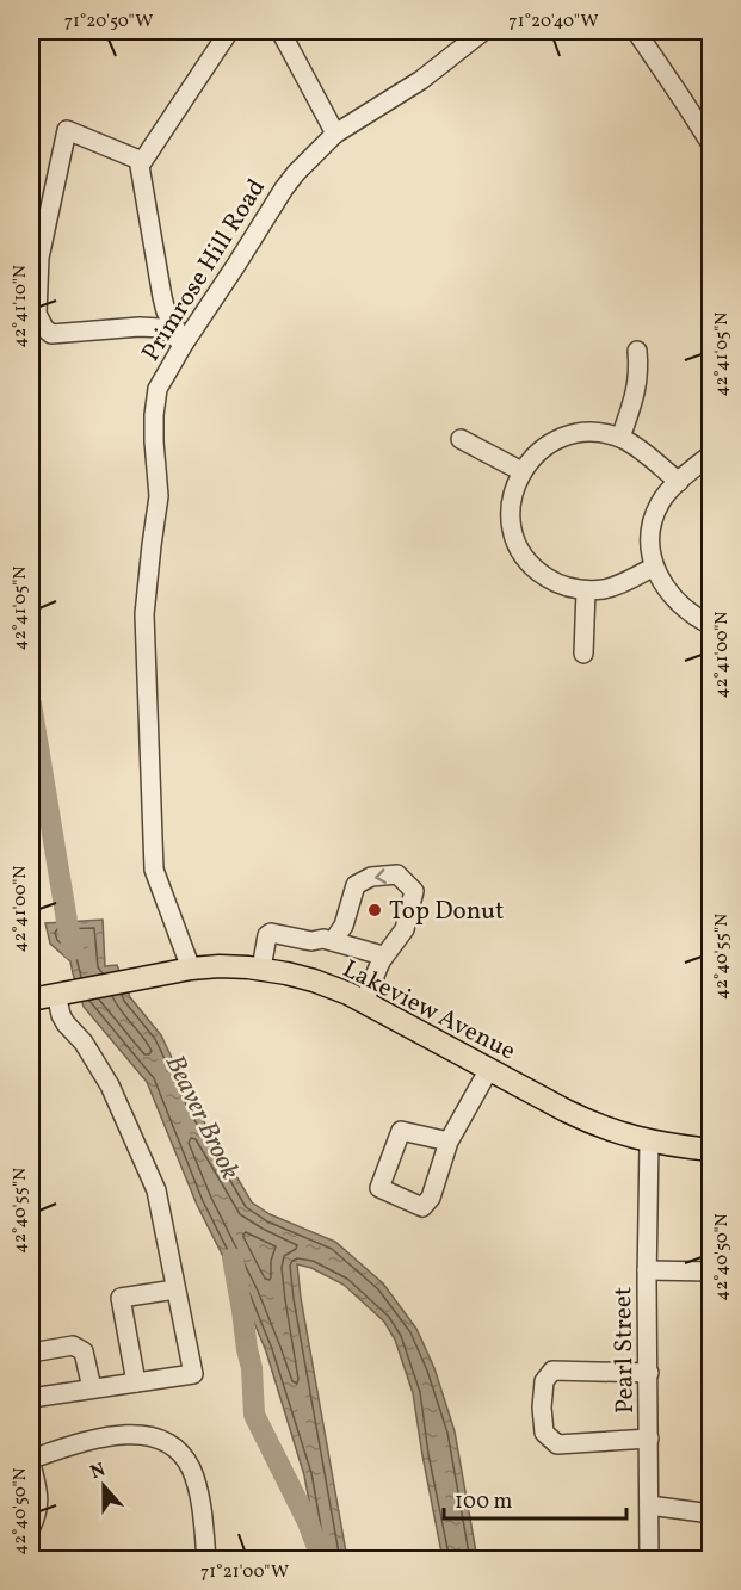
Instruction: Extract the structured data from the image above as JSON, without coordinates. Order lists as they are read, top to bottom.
{
  "streets": {
    "main road": ["Lakeview Avenue"],
    "street": ["Primrose Hill Road", "Pearl Street"]
  },
  "crossings": [
    ["Primrose Hill Road", "Lakeview Avenue"],
    ["Lakeview Avenue", "Pearl Street"]
  ],
  "water": ["Beaver Brook"],
  "places": ["Top Donut"],
  "scale_bar": "100 m",
  "north": "top",
  "coordinates": [
    "71°20'50\"W",
    "71°20'40\"W",
    "42°41'10\"N",
    "42°41'05\"N",
    "42°41'00\"N",
    "42°40'55\"N",
    "42°40'50\"N",
    "71°21'00\"W"
  ]
}
